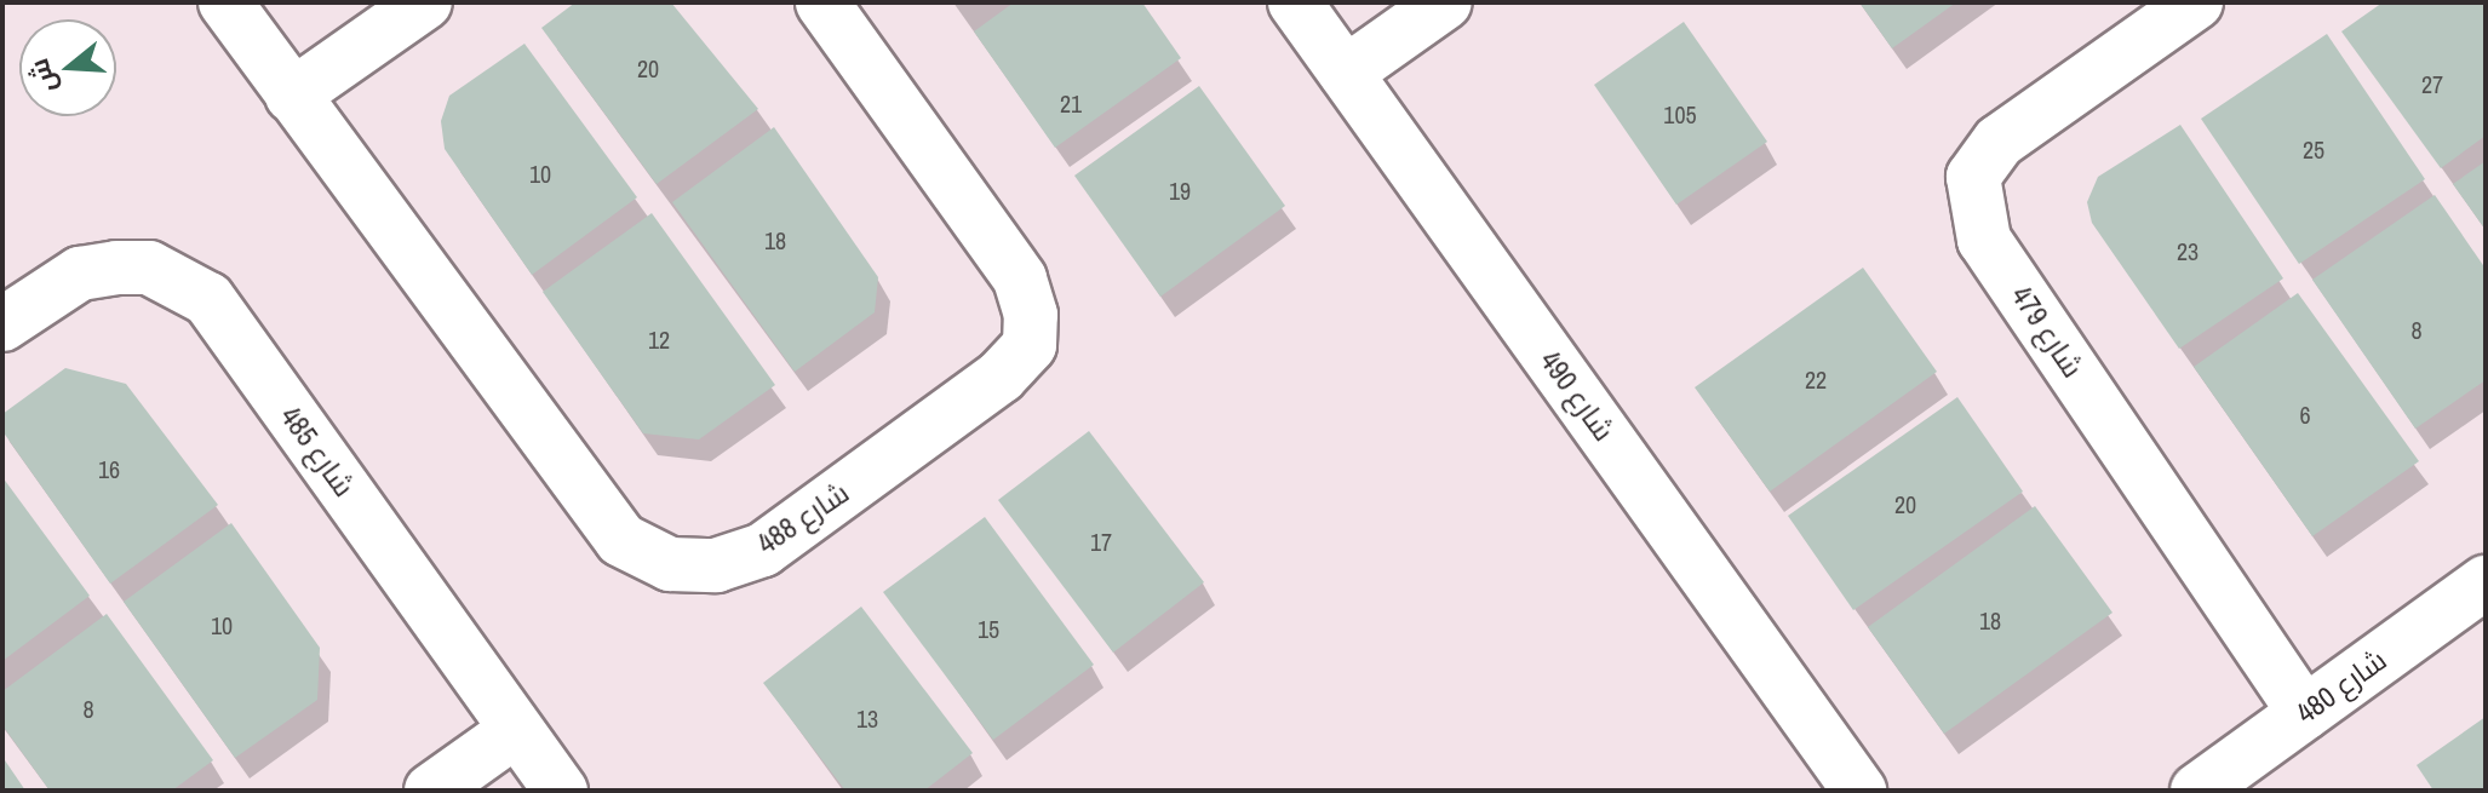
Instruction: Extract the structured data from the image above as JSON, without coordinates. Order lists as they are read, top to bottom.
{
  "streets": {
    "street": [
      "شارع 479",
      "شارع 490",
      "شارع 485",
      "شارع 488",
      "شارع 480"
    ]
  },
  "crossings": [
    ["شارع 479", "شارع 480"]
  ],
  "house_numbers": [
    "20",
    "27",
    "21",
    "105",
    "25",
    "10",
    "19",
    "18",
    "23",
    "8",
    "12",
    "22",
    "6",
    "16",
    "20",
    "17",
    "18",
    "10",
    "15",
    "8",
    "13"
  ],
  "north": "left"
}
